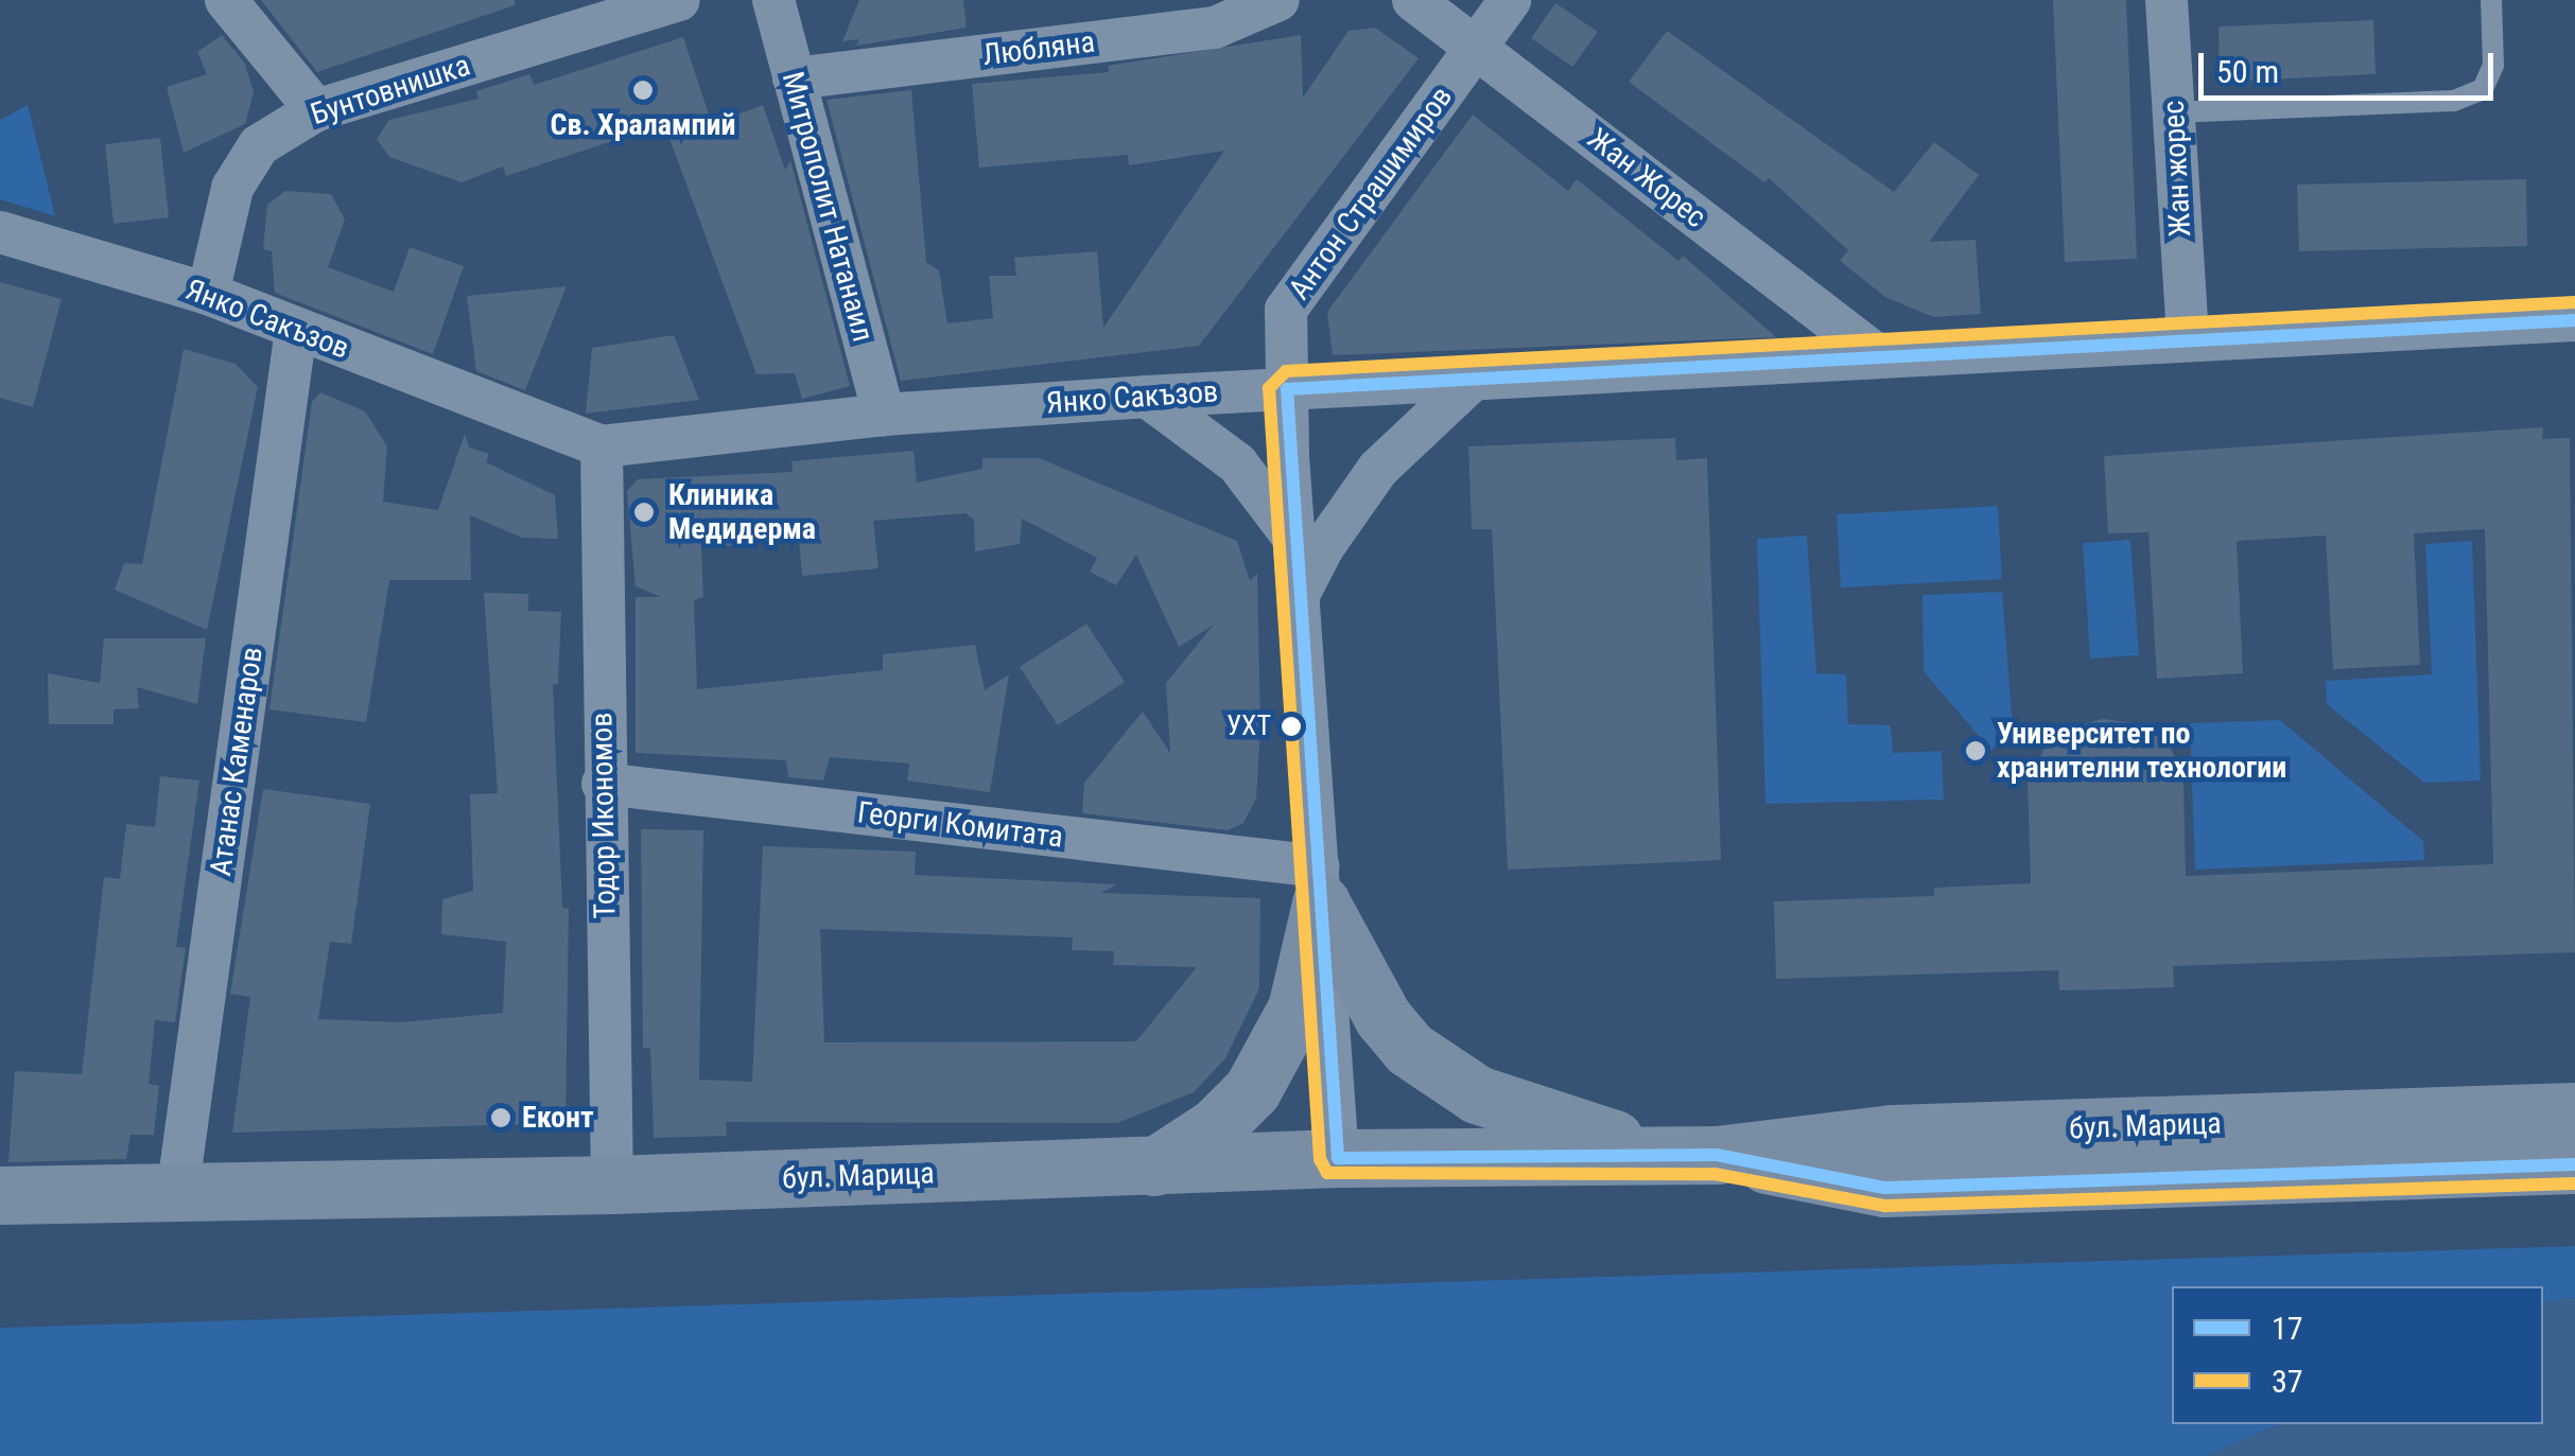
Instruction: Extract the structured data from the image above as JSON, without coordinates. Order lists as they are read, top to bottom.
{
  "streets": {
    "street": [
      "Любляна",
      "Бунтовнишка",
      "Жан жорес",
      "Жан Жорес",
      "Антон Страшимиров",
      "Митрополит Натанаил",
      "Янко Сакъзов",
      "Атанас Каменаров",
      "Тодор Икономов",
      "Георги Комитата",
      "бул. Марица"
    ]
  },
  "crossings": [
    ["Любляна", "Митрополит Натанаил"],
    ["Бунтовнишка", "Янко Сакъзов"],
    ["Жан жорес", "Янко Сакъзов"],
    ["Жан Жорес", "Антон Страшимиров"],
    ["Жан Жорес", "Янко Сакъзов"],
    ["Антон Страшимиров", "Янко Сакъзов"],
    ["Антон Страшимиров", "Георги Комитата"],
    ["Антон Страшимиров", "бул. Марица"],
    ["Митрополит Натанаил", "Янко Сакъзов"],
    ["Янко Сакъзов", "Атанас Каменаров"],
    ["Янко Сакъзов", "Тодор Икономов"],
    ["Атанас Каменаров", "бул. Марица"],
    ["Тодор Икономов", "Георги Комитата"],
    ["Тодор Икономов", "бул. Марица"]
  ],
  "places": [
    "Св. Хралампий",
    "Клиника Медидерма",
    "УХТ",
    "Университет по хранителни технологии",
    "Еконт"
  ],
  "lines": ["transit line 37", "transit line 17"],
  "legend": ["17", "37"],
  "scale_bar": "50 m"
}
